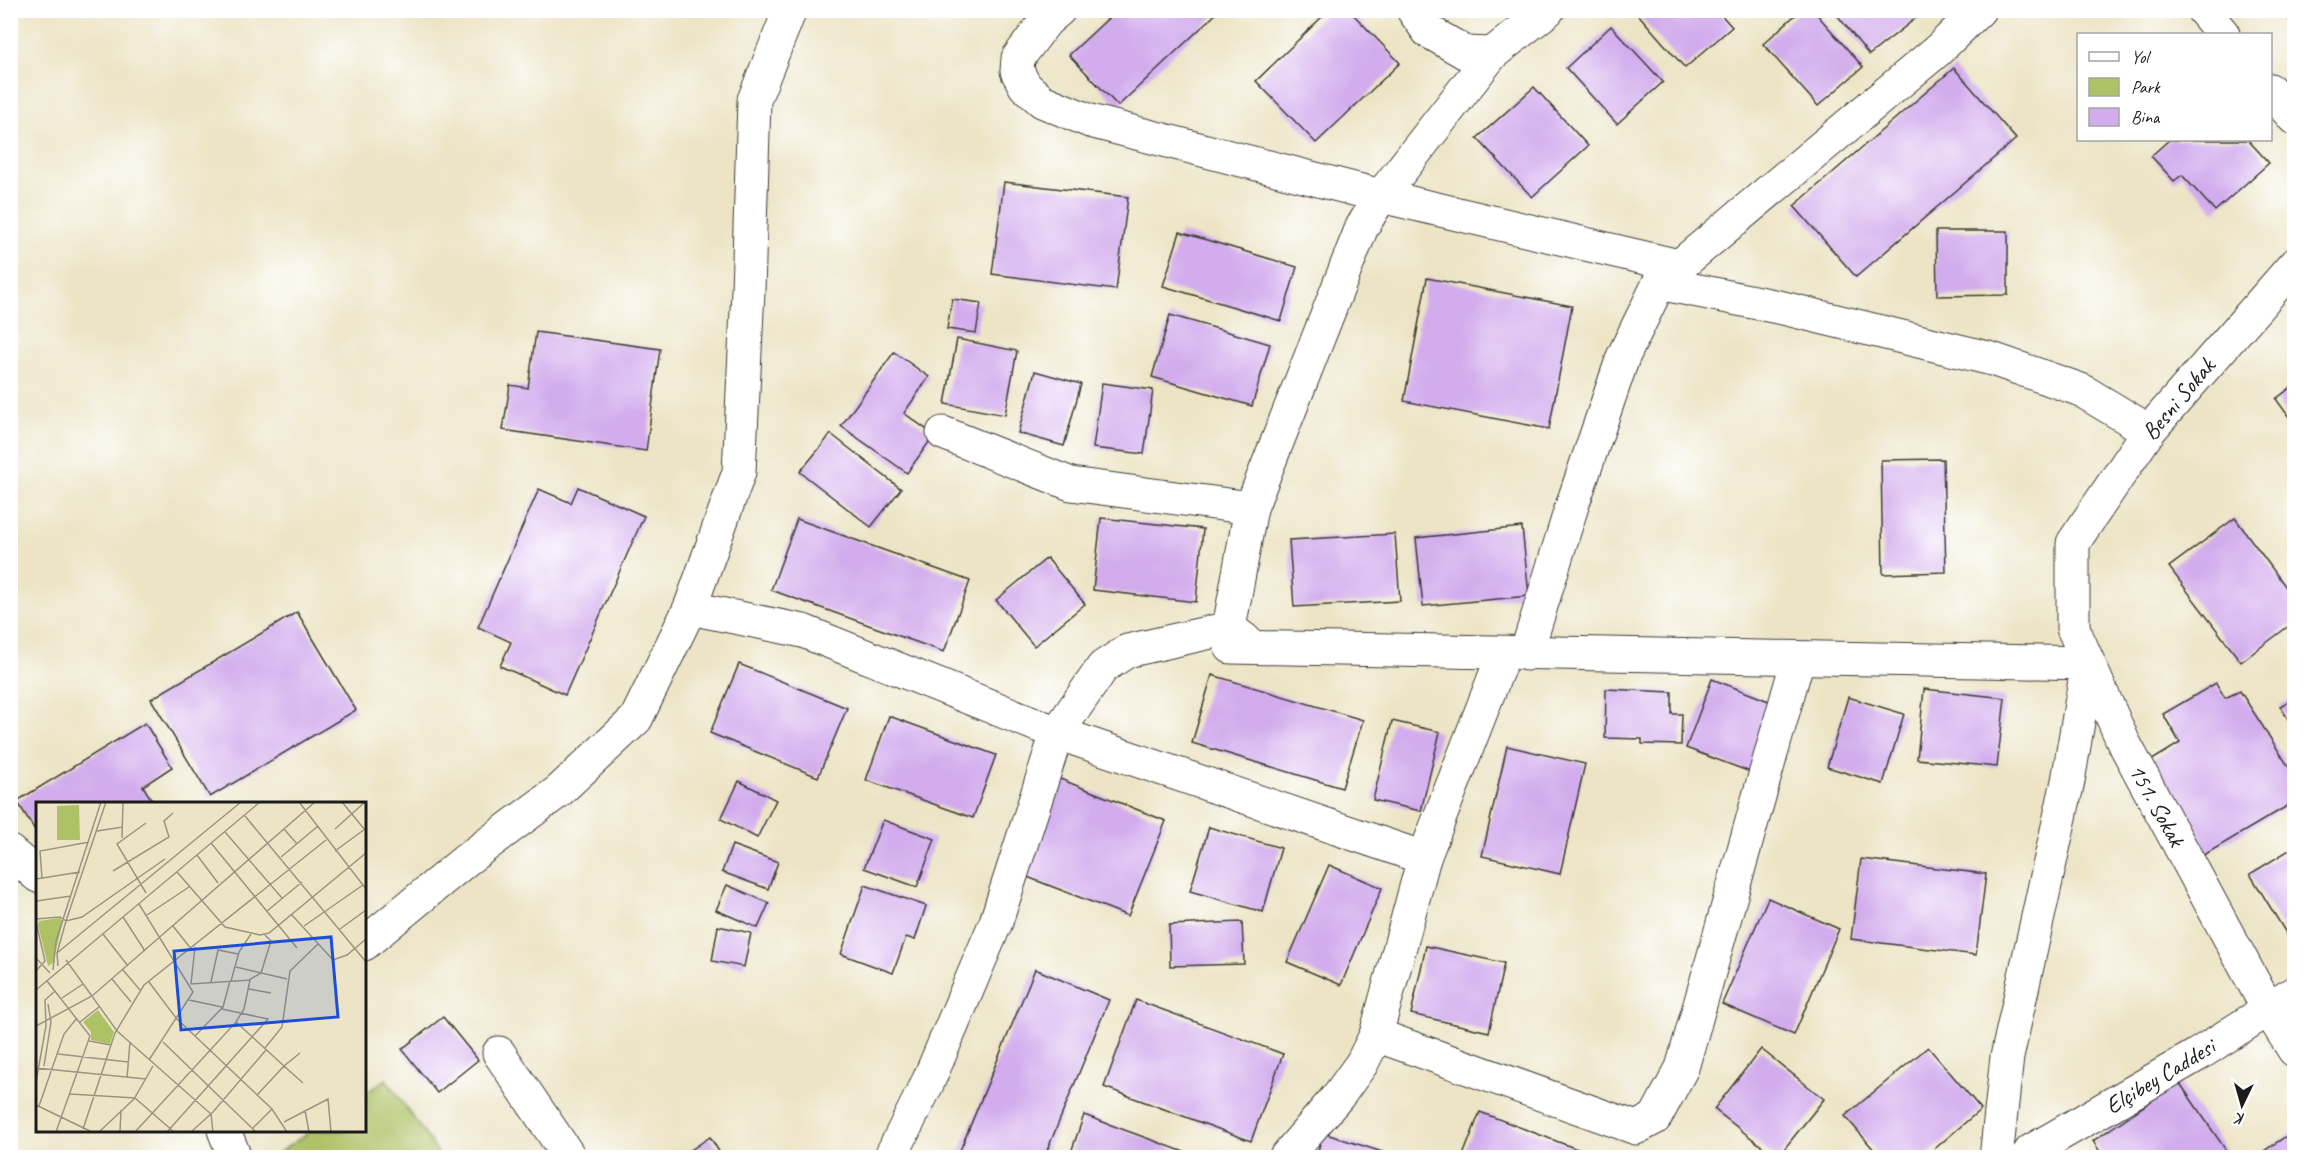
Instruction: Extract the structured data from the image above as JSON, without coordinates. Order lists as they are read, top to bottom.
{
  "streets": {
    "street": ["Besni Sokak", "151. Sokak", "Elçibey Caddesi"]
  },
  "crossings": [
    ["Besni Sokak", "151. Sokak"],
    ["151. Sokak", "Elçibey Caddesi"]
  ],
  "legend": ["Yol", "Park", "Bina"],
  "north": "bottom"
}
